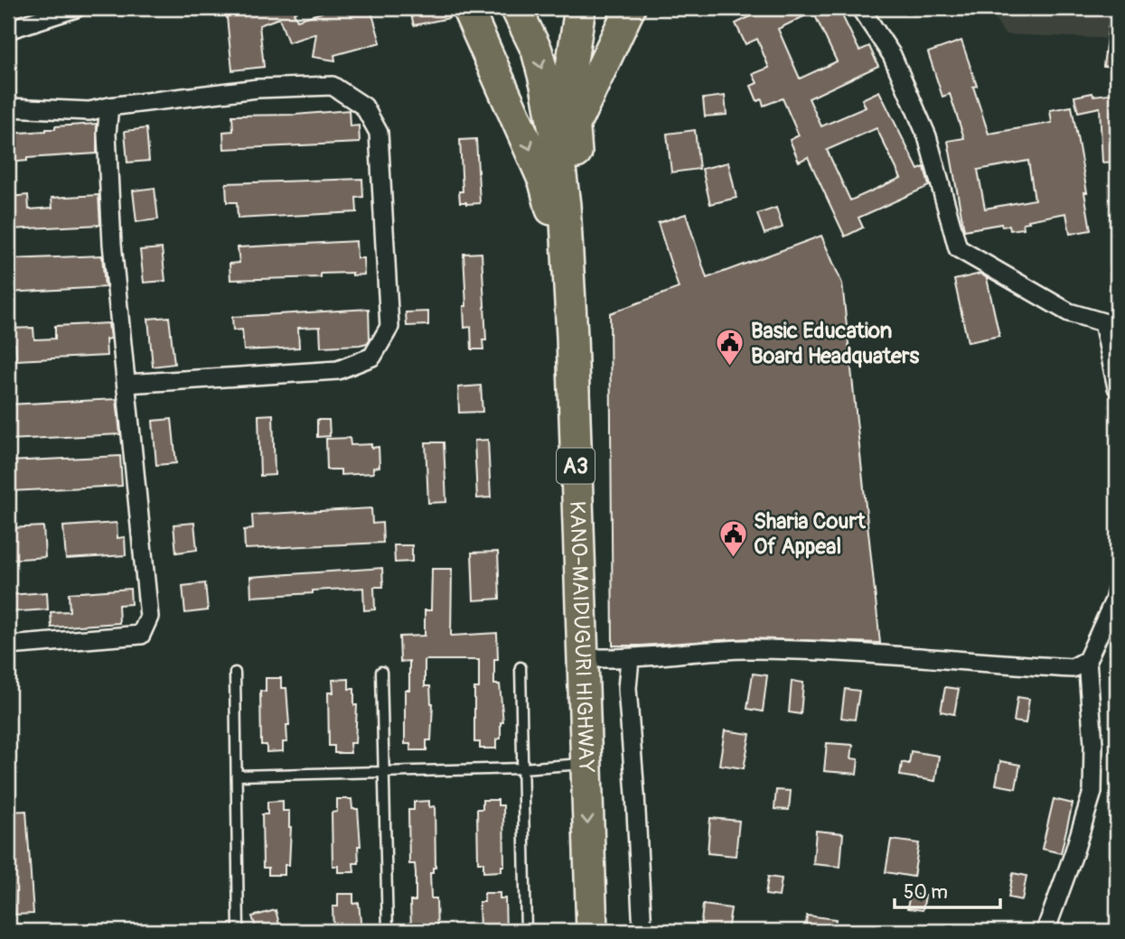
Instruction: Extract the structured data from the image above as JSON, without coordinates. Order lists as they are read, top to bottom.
{
  "streets": {
    "highway": ["A3", "KANO-MAIDUGURI HIGHWAY"]
  },
  "crossings": [
    ["A3", "KANO-MAIDUGURI HIGHWAY"]
  ],
  "places": {
    "public building": ["Basic Education Board Headquaters", "Sharia Court Of Appeal"]
  },
  "scale_bar": "50 m"
}
